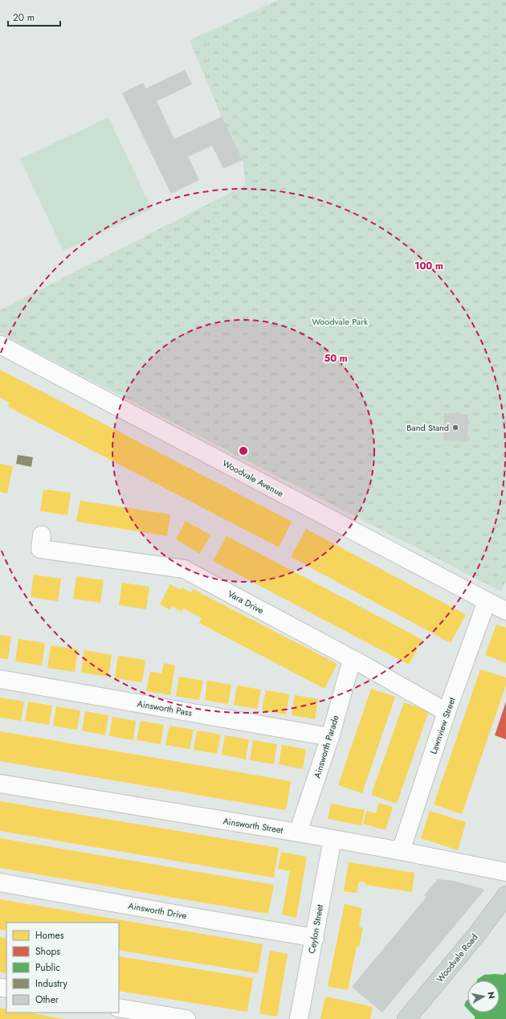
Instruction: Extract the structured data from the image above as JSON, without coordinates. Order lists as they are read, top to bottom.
{
  "streets": {
    "main road": ["Woodvale Road"],
    "street": [
      "Woodvale Avenue",
      "Vara Drive",
      "Ainsworth Pass",
      "Lawnview Street",
      "Ainsworth Parade",
      "Ainsworth Street",
      "Ainsworth Drive",
      "Ceylon Street"
    ]
  },
  "crossings": [
    ["Woodvale Avenue", "Lawnview Street"],
    ["Vara Drive", "Lawnview Street"],
    ["Vara Drive", "Ainsworth Parade"],
    ["Ainsworth Pass", "Ainsworth Parade"],
    ["Lawnview Street", "Ainsworth Street"],
    ["Ainsworth Parade", "Ainsworth Street"],
    ["Ainsworth Street", "Ceylon Street"],
    ["Ainsworth Drive", "Ceylon Street"]
  ],
  "parks": ["Woodvale Park"],
  "places": ["Band Stand"],
  "legend": [
    "Homes",
    "Shops",
    "Public",
    "Industry",
    "Other"
  ],
  "scale_bar": "20 m",
  "north": "right",
  "rings": ["100 m", "50 m"]
}
